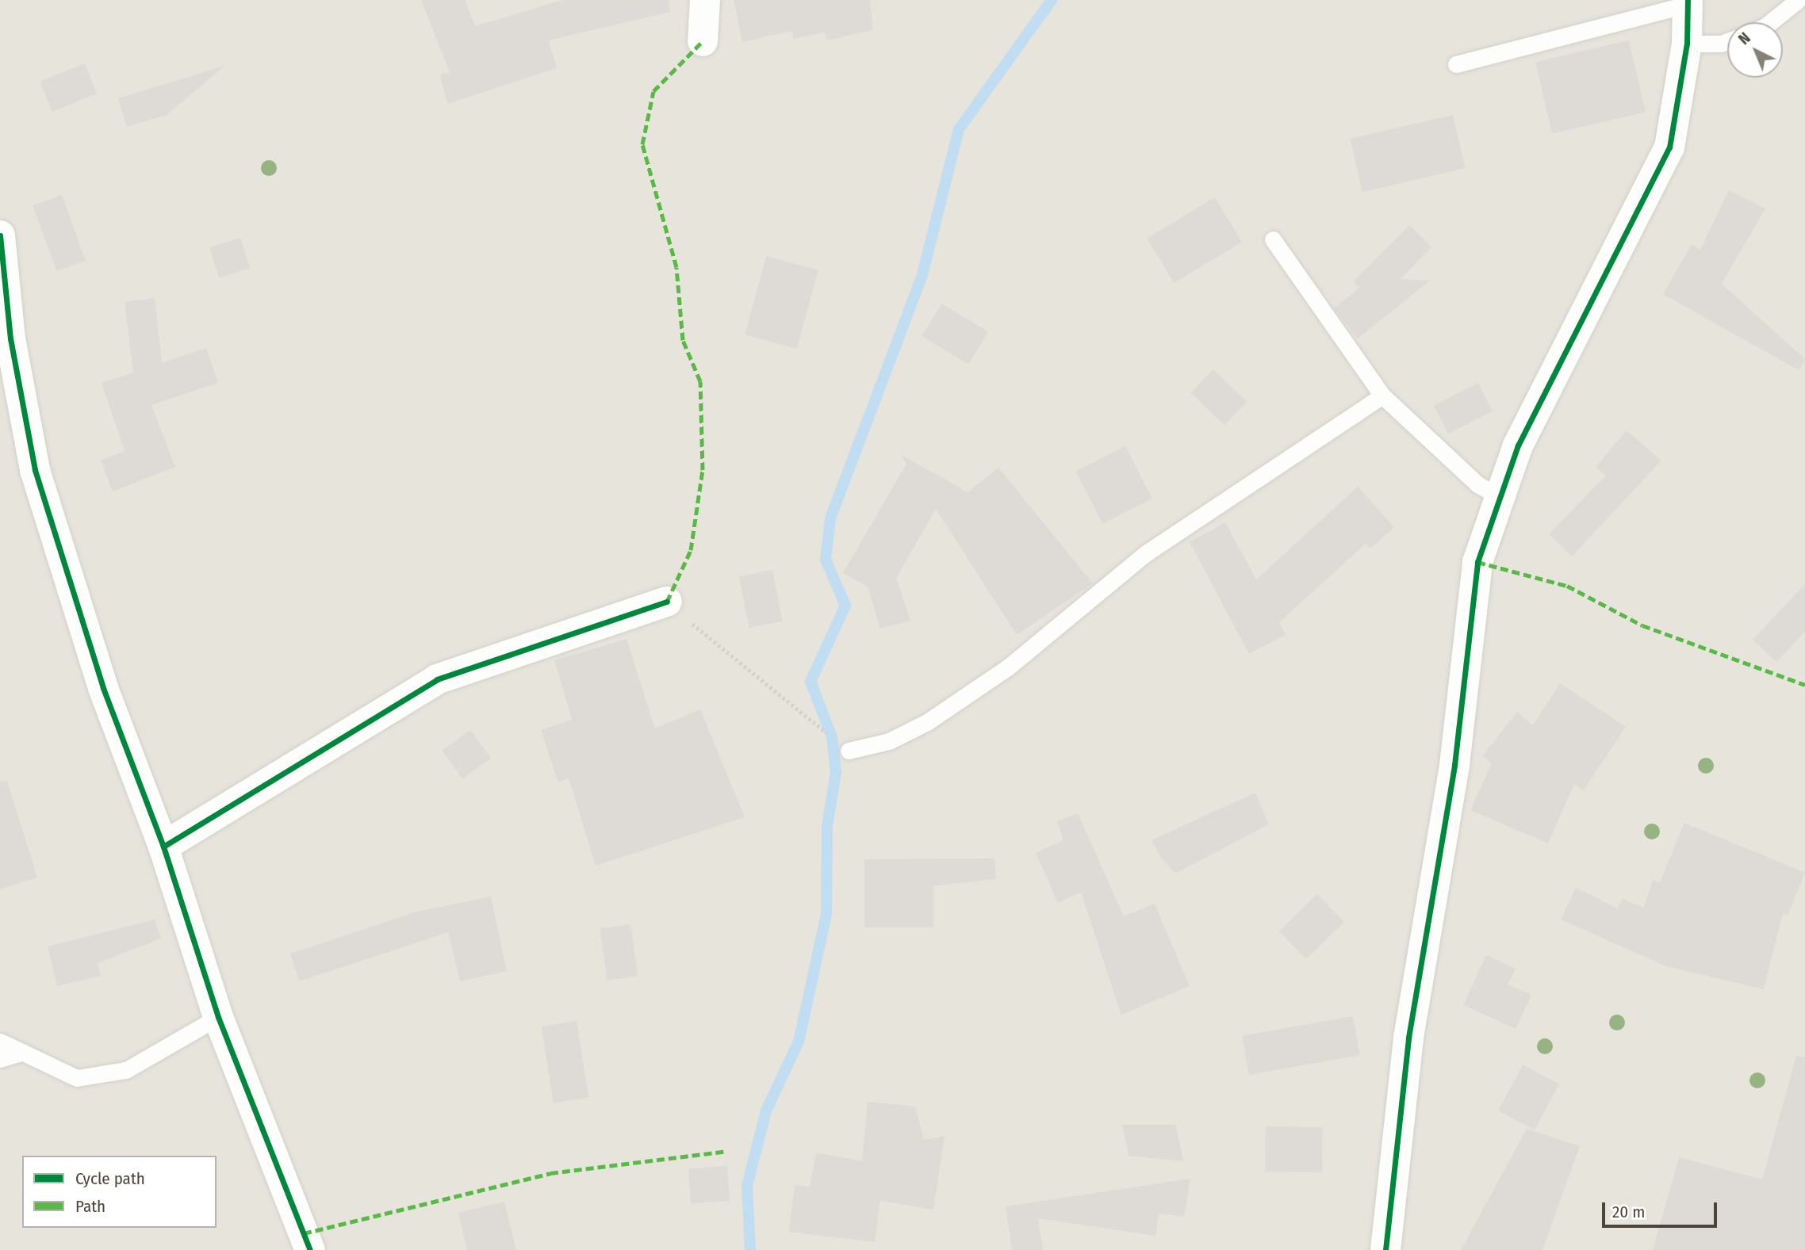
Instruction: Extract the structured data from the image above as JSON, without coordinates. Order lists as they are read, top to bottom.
{
  "legend": ["Cycle path", "Path"],
  "scale_bar": "20 m",
  "north": "top left"
}
